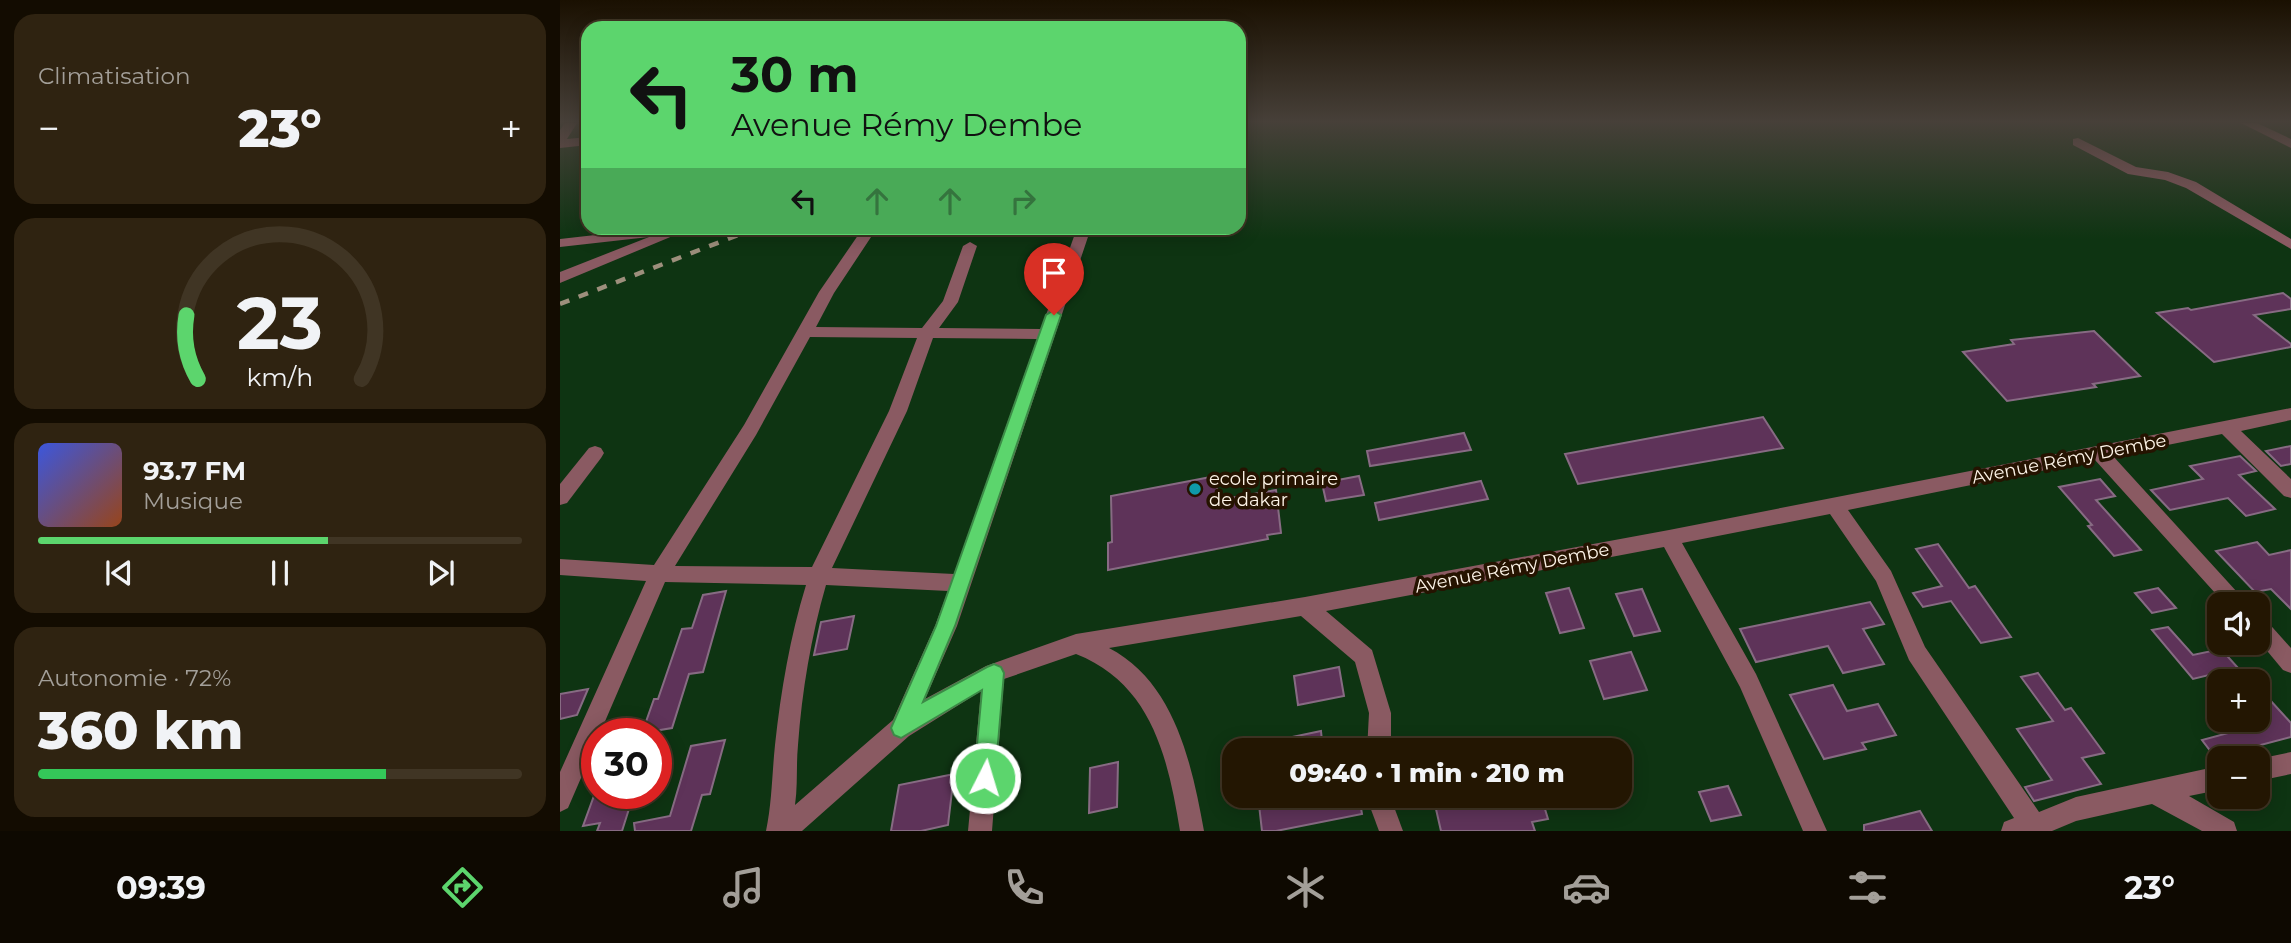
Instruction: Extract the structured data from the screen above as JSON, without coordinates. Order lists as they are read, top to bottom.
{
  "streets": {
    "street": ["Avenue Rémy Dembe"]
  },
  "places": ["ecole primaire de dakar"],
  "page": {
    "tile": [
      "Climatisation",
      ["Autonomie · 72%", "360 km"]
    ],
    "turn": ["30 m", "Avenue Rémy Dembe"],
    "heat": ["−", "23°", "+"],
    "song": ["93.7 FM", "Musique"],
    "map_buttons": ["+", "−"],
    "limit": "30",
    "trip": "09:40 · 1 min · 210 m",
    "tabs": ["09:39", "23°"],
    "gauge": ["23", "km/h"]
  }
}
